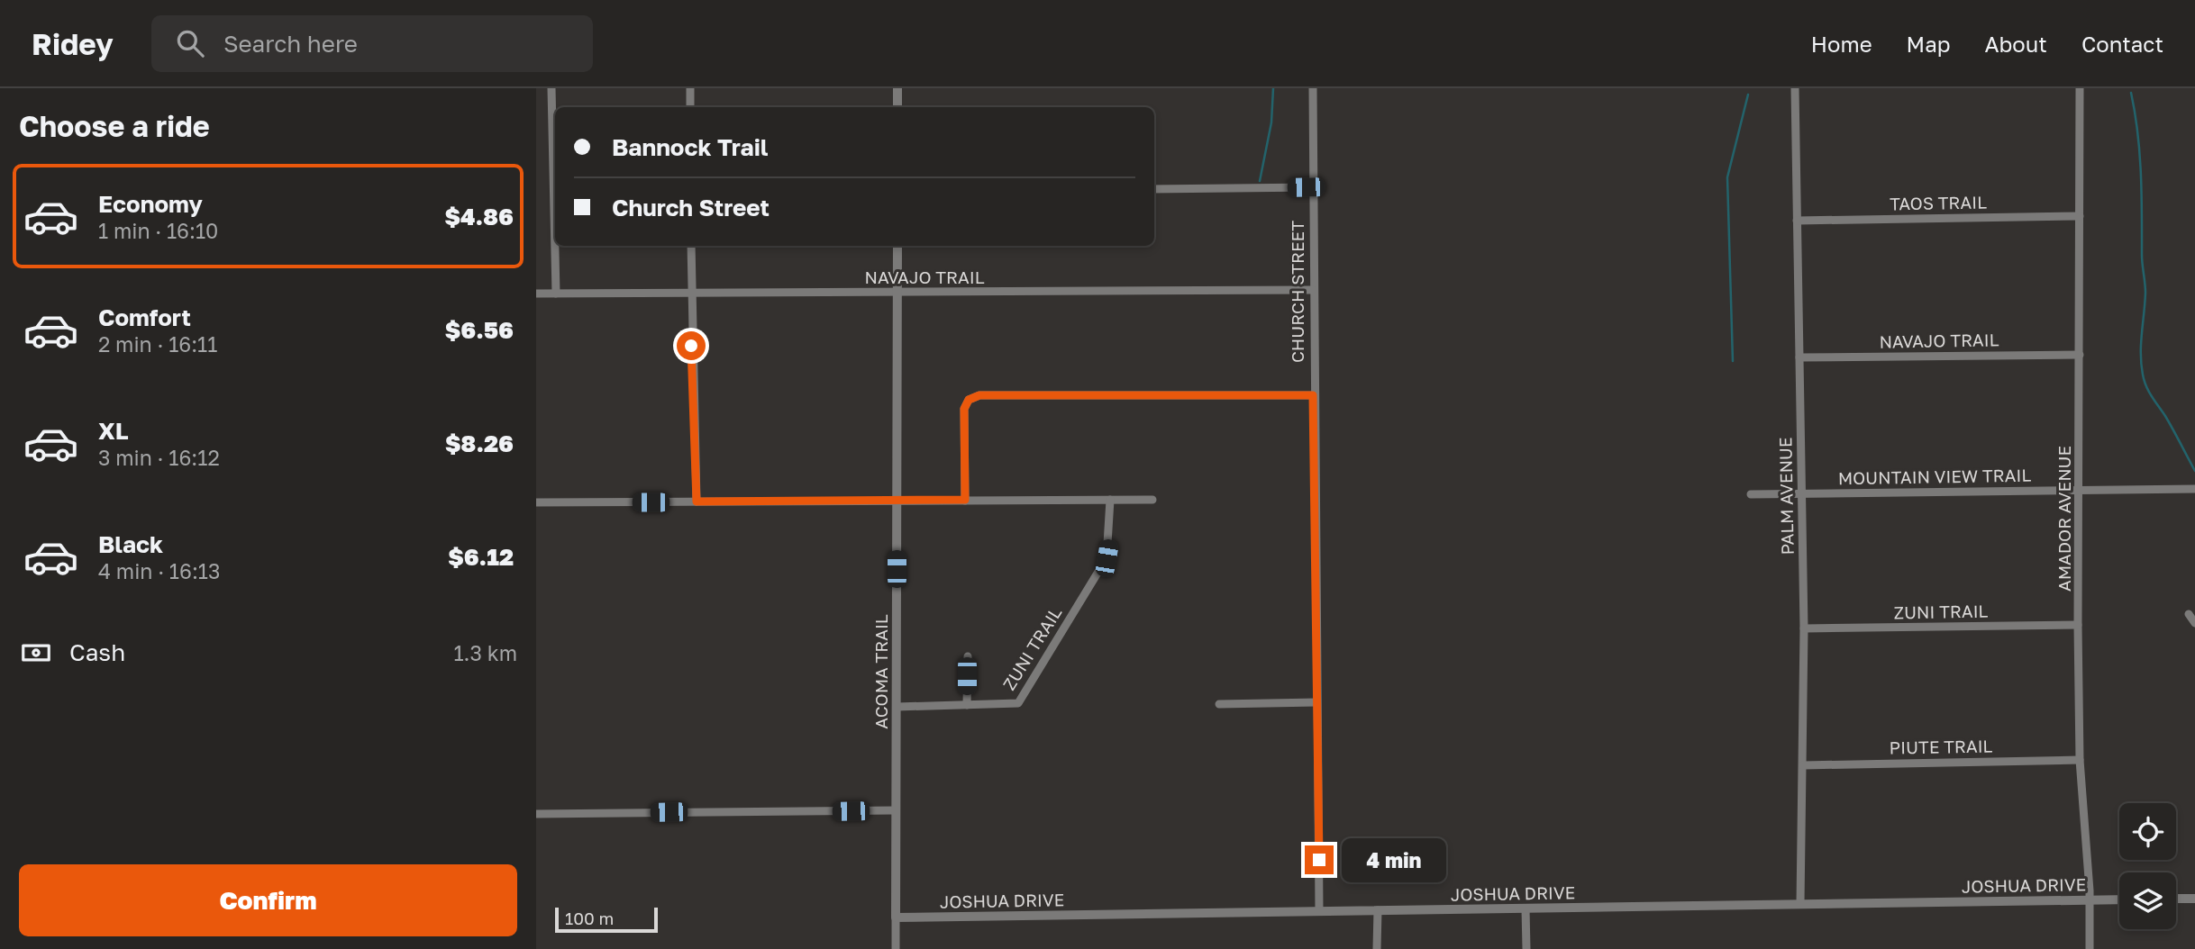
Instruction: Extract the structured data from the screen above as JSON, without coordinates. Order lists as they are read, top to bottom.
{
  "streets": {
    "street": [
      "TAOS TRAIL",
      "NAVAJO TRAIL",
      "CHURCH STREET",
      "MOUNTAIN VIEW TRAIL",
      "PALM AVENUE",
      "AMADOR AVENUE",
      "ZUNI TRAIL",
      "ACOMA TRAIL",
      "PIUTE TRAIL",
      "JOSHUA DRIVE"
    ]
  },
  "crossings": [
    ["TAOS TRAIL", "PALM AVENUE"],
    ["TAOS TRAIL", "AMADOR AVENUE"],
    ["NAVAJO TRAIL", "CHURCH STREET"],
    ["NAVAJO TRAIL", "PALM AVENUE"],
    ["NAVAJO TRAIL", "AMADOR AVENUE"],
    ["NAVAJO TRAIL", "ACOMA TRAIL"],
    ["CHURCH STREET", "JOSHUA DRIVE"],
    ["MOUNTAIN VIEW TRAIL", "PALM AVENUE"],
    ["MOUNTAIN VIEW TRAIL", "AMADOR AVENUE"],
    ["PALM AVENUE", "ZUNI TRAIL"],
    ["PALM AVENUE", "PIUTE TRAIL"],
    ["PALM AVENUE", "JOSHUA DRIVE"],
    ["AMADOR AVENUE", "ZUNI TRAIL"],
    ["AMADOR AVENUE", "PIUTE TRAIL"],
    ["AMADOR AVENUE", "JOSHUA DRIVE"],
    ["ZUNI TRAIL", "ACOMA TRAIL"],
    ["ACOMA TRAIL", "JOSHUA DRIVE"]
  ],
  "scale_bar": "100 m",
  "page": {
    "header": "Ridey",
    "search": "Search here",
    "nav": [
      "Home",
      "Map",
      "About",
      "Contact"
    ],
    "heading": "Choose a ride",
    "banner": ["Bannock Trail", "Church Street"],
    "list": [
      {
        "name": "Economy",
        "note": "1 min · 16:10",
        "value": "$4.86"
      },
      {
        "name": "Comfort",
        "note": "2 min · 16:11",
        "value": "$6.56"
      },
      {
        "name": "XL",
        "note": "3 min · 16:12",
        "value": "$8.26"
      },
      {
        "name": "Black",
        "note": "4 min · 16:13",
        "value": "$6.12"
      }
    ],
    "pay": ["Cash", "1.3 km"],
    "bubble": "4 min",
    "buttons": "Confirm",
    "scale": "100 m"
  }
}
